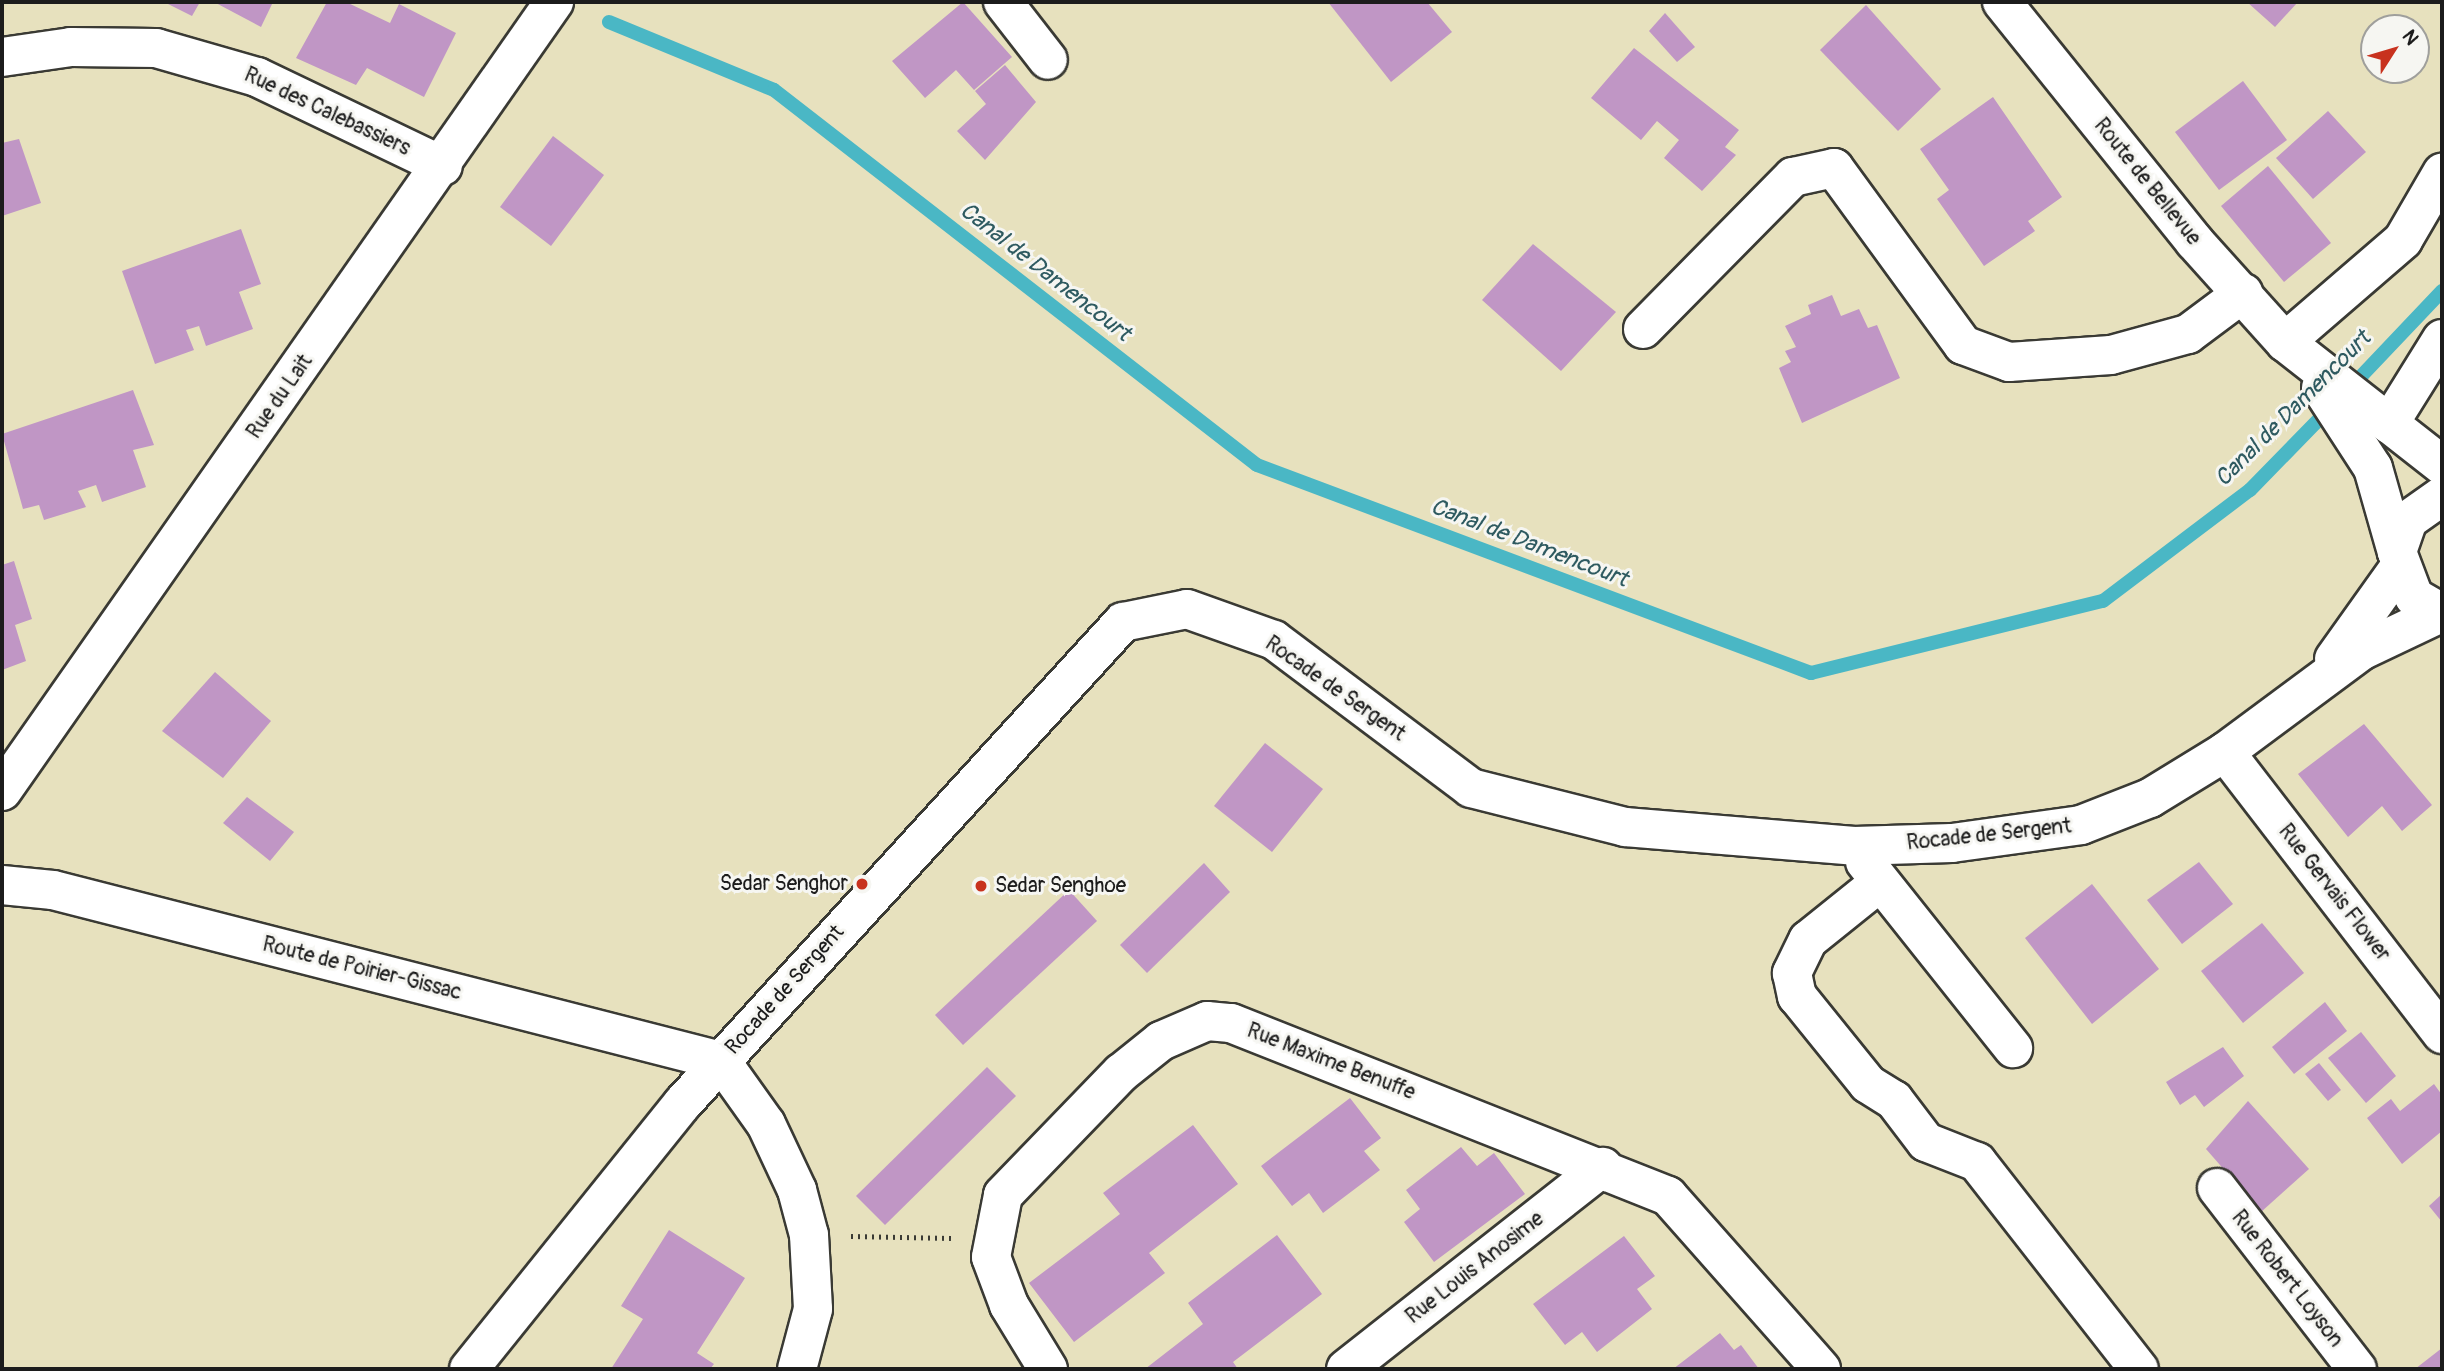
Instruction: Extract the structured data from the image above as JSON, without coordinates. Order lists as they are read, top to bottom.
{
  "streets": {
    "street": [
      "Rue des Calebassiers",
      "Route de Bellevue",
      "Rue du Lait",
      "Rocade de Sergent",
      "Rue Gervais Flower",
      "Route de Poirier-Gissac",
      "Rue Maxime Benuffe",
      "Rue Louis Anosime",
      "Rue Robert Loyson"
    ]
  },
  "crossings": [
    ["Rue des Calebassiers", "Rue du Lait"],
    ["Route de Bellevue", "Rocade de Sergent"],
    ["Rocade de Sergent", "Rue Gervais Flower"],
    ["Rocade de Sergent", "Route de Poirier-Gissac"],
    ["Rue Maxime Benuffe", "Rue Louis Anosime"]
  ],
  "water": ["Canal de Damencourt"],
  "places": ["Sedar Senghor", "Sedar Senghoe"],
  "north": "top right"
}
